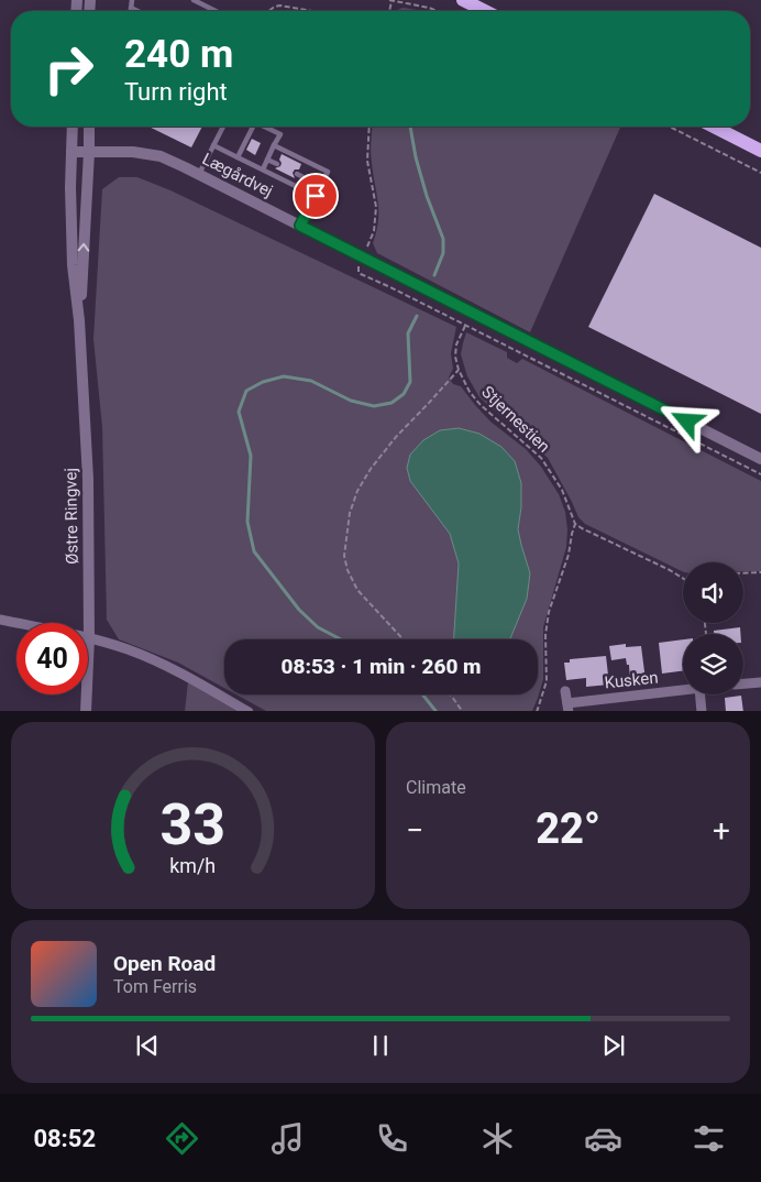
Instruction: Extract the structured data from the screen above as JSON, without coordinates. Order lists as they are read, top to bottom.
{
  "streets": {
    "street": ["Lægårdvej", "Østre Ringvej", "Kusken"],
    "path": ["Stjernestien"]
  },
  "crossings": [
    ["Lægårdvej", "Østre Ringvej"]
  ],
  "page": {
    "turn": ["240 m", "Turn right"],
    "limit": "40",
    "trip": "08:53 · 1 min · 260 m",
    "tile": "Climate",
    "heat": ["−", "22°", "+"],
    "song": ["Open Road", "Tom Ferris"],
    "tabs": "08:52",
    "gauge": ["33", "km/h"]
  }
}
